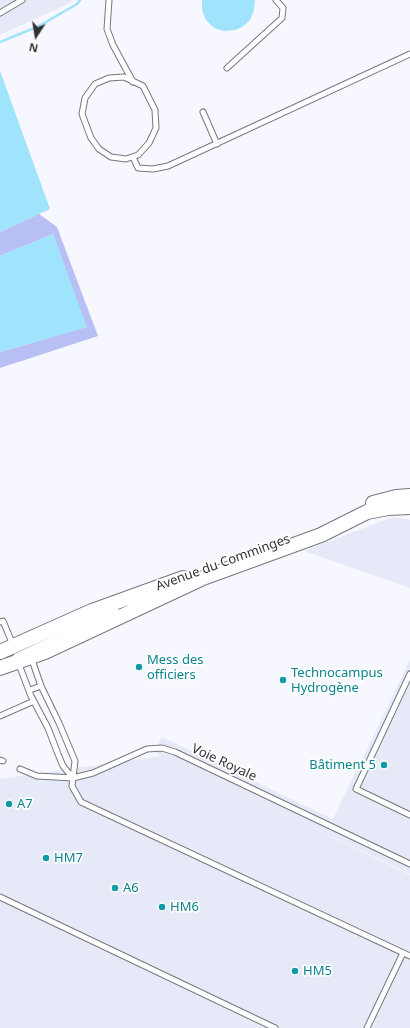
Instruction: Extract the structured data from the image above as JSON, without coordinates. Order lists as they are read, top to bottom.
{
  "streets": {
    "main road": ["Avenue du Comminges"],
    "lane": ["Voie Royale"]
  },
  "places": [
    "Mess des officiers",
    "Technocampus Hydrogène",
    "Bâtiment 5",
    "A7",
    "HM7",
    "A6",
    "HM6",
    "HM5"
  ],
  "north": "bottom"
}
